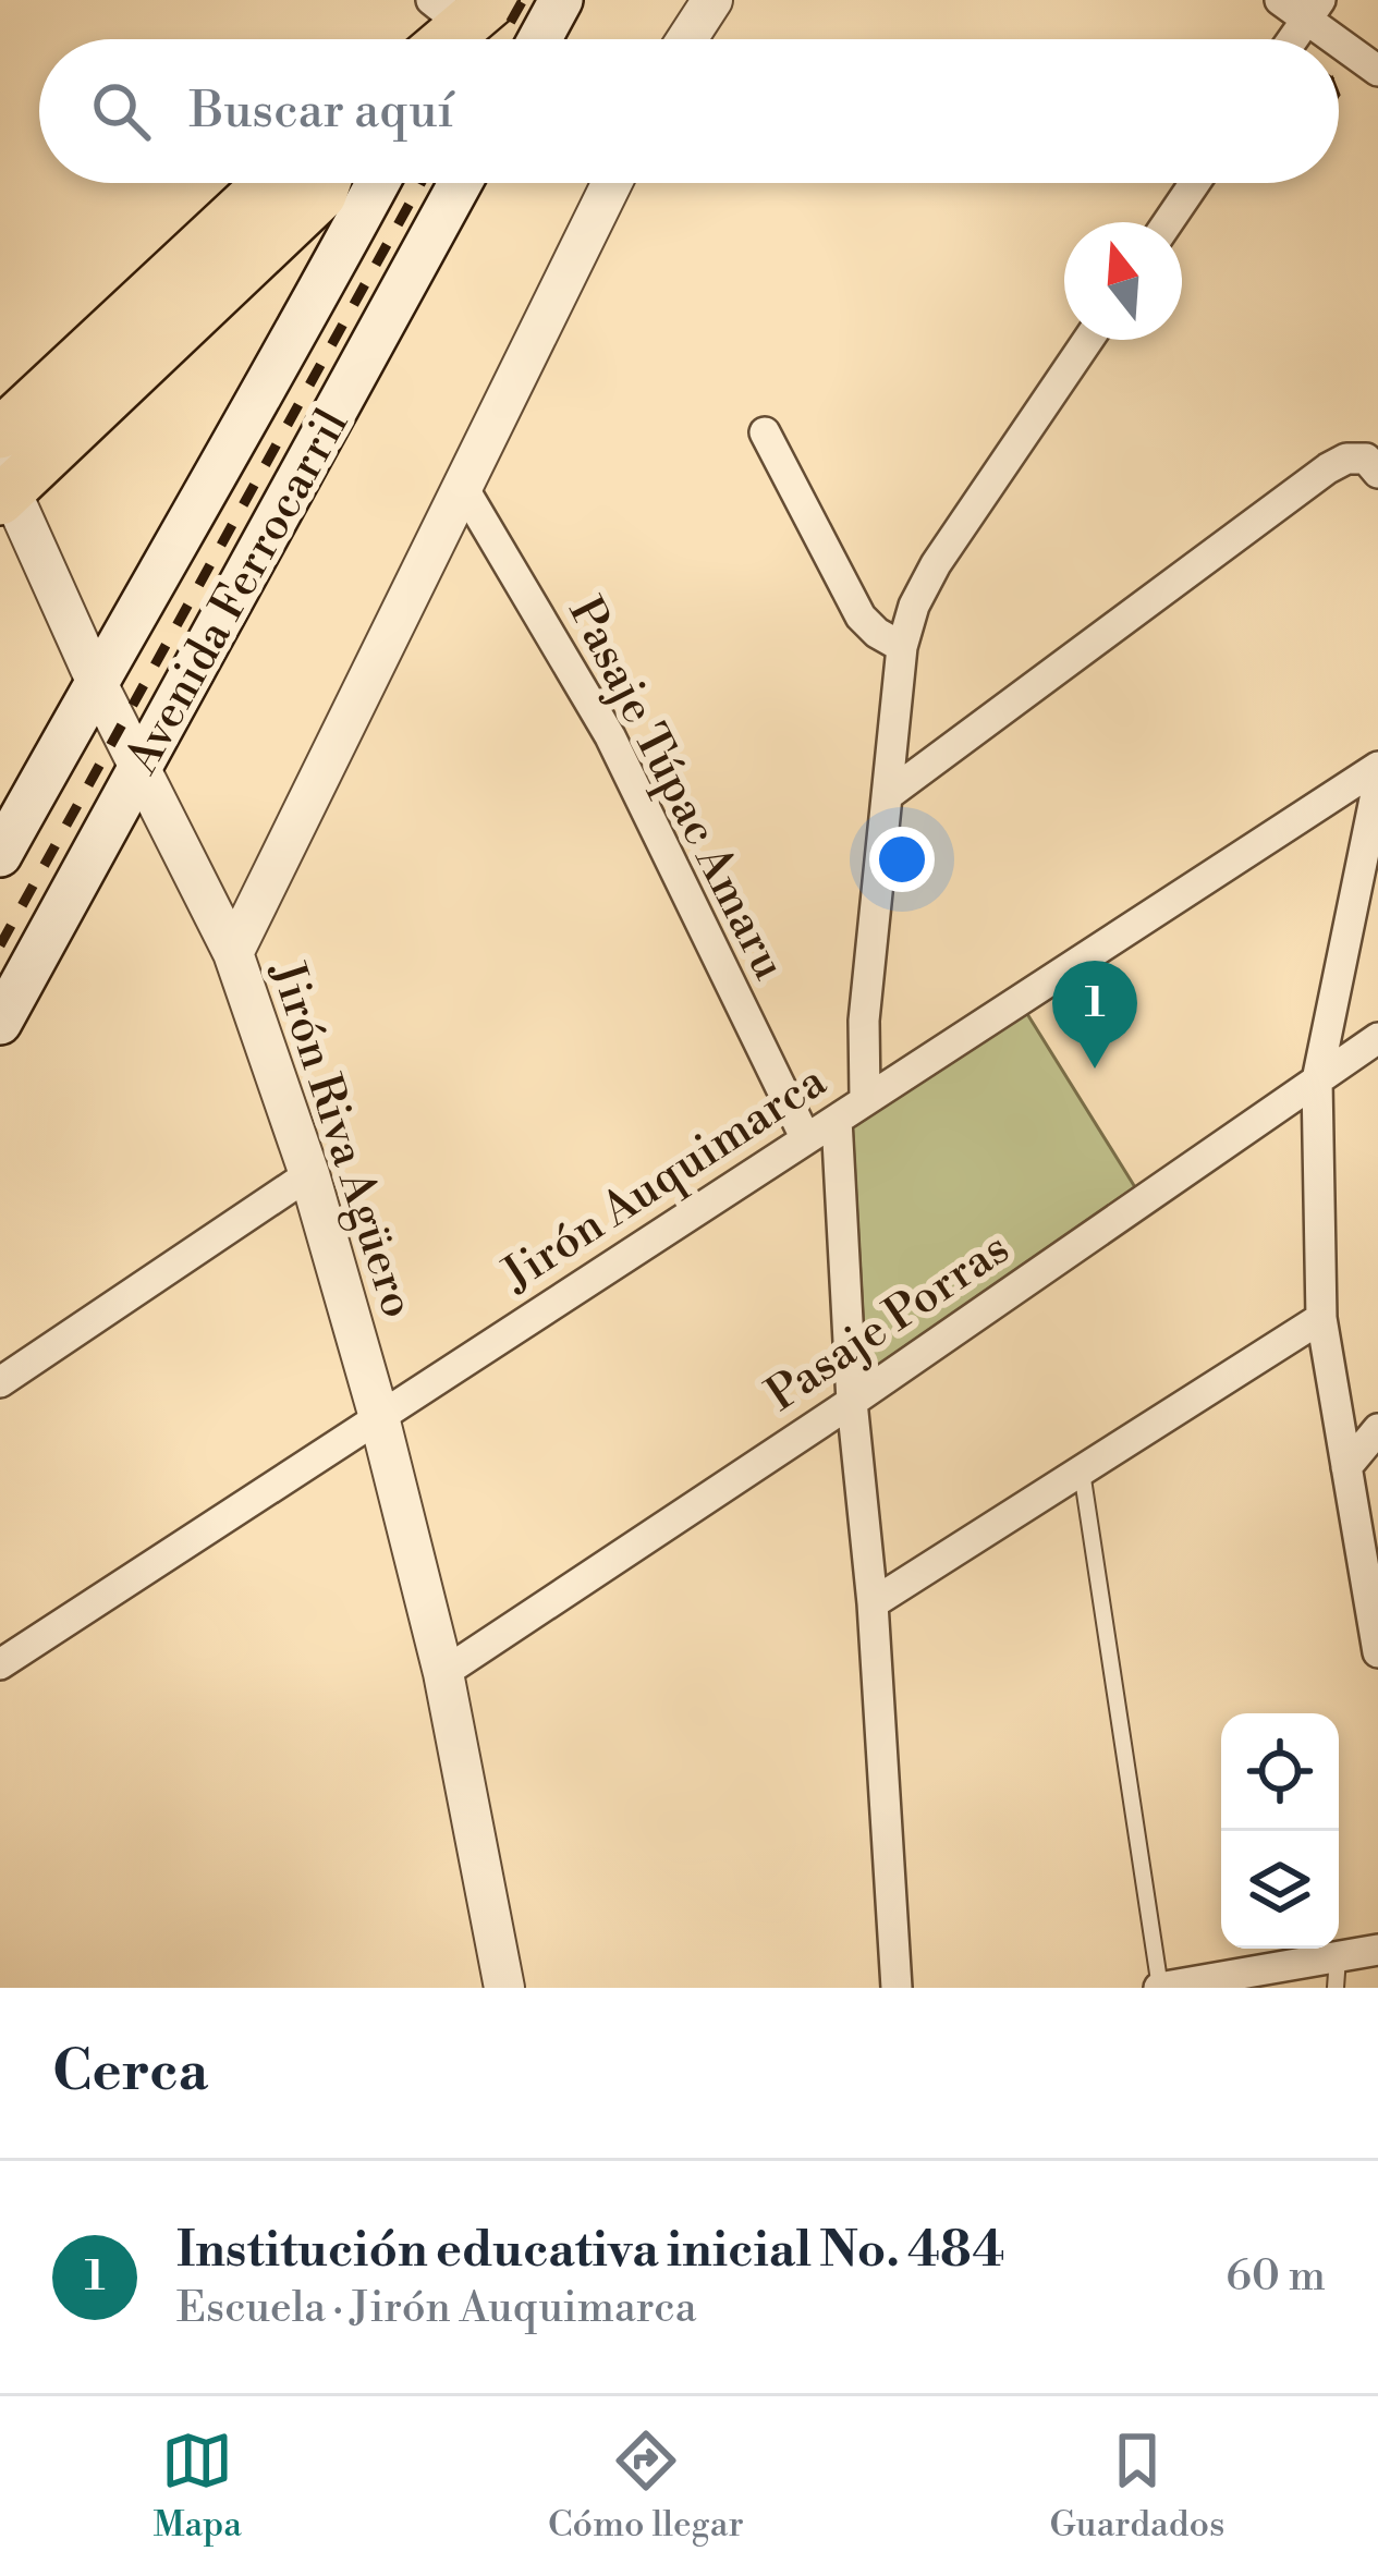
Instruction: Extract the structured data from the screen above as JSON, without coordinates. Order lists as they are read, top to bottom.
{
  "streets": {
    "main road": ["Avenida Ferrocarril"],
    "street": [
      "Pasaje Túpac Amaru",
      "Jirón Riva Agüero",
      "Jirón Auquimarca",
      "Pasaje Porras"
    ]
  },
  "crossings": [
    ["Pasaje Túpac Amaru", "Jirón Riva Agüero"],
    ["Pasaje Túpac Amaru", "Jirón Auquimarca"],
    ["Jirón Riva Agüero", "Jirón Auquimarca"],
    ["Jirón Riva Agüero", "Pasaje Porras"]
  ],
  "north": "top",
  "page": {
    "search": "Buscar aquí",
    "pins": "1",
    "heading": "Cerca",
    "list": [
      {
        "mark": "1",
        "name": "Institución educativa inicial No. 484",
        "note": "Escuela · Jirón Auquimarca",
        "value": "60 m"
      }
    ],
    "nav": ["Mapa", "Cómo llegar", "Guardados"]
  }
}
